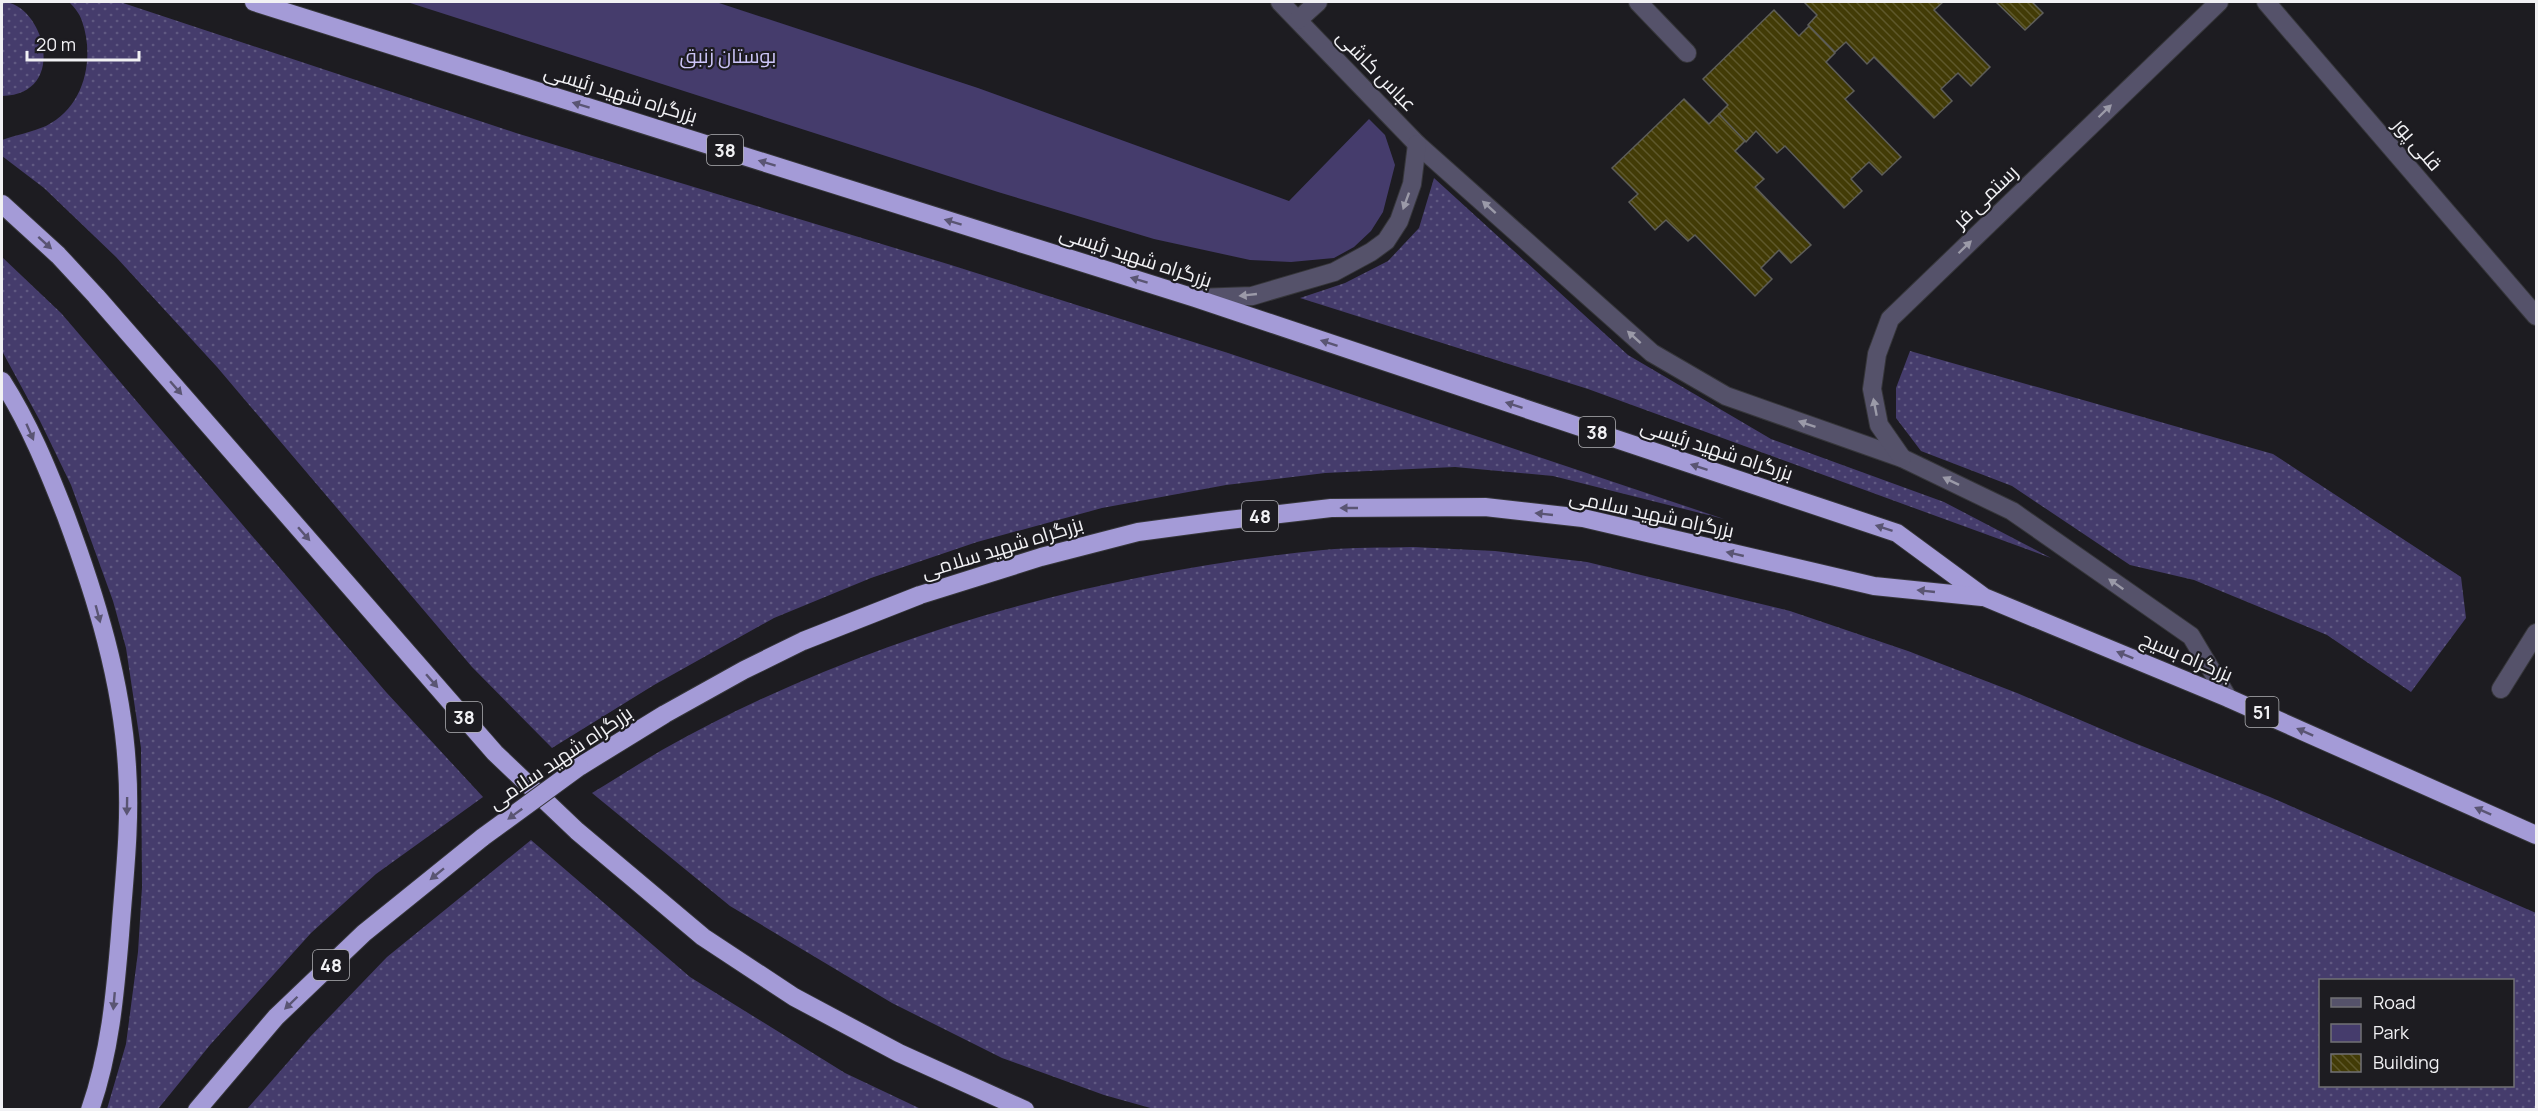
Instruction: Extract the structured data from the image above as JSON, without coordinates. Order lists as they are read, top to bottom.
{
  "streets": {
    "highway": [
      "بزرگراه شهید رئیسی",
      "38",
      "بزرگراه شهید سلامی",
      "48",
      "بزرگراه بسیج",
      "51"
    ],
    "street": ["عباس کاشی", "قلی پور", "رستمی فر"]
  },
  "crossings": [
    ["عباس کاشی", "رستمی فر"],
    ["عباس کاشی", "بزرگراه بسیج"],
    ["بزرگراه شهید رئیسی", "بزرگراه شهید سلامی"],
    ["بزرگراه شهید رئیسی", "بزرگراه بسیج"],
    ["بزرگراه شهید سلامی", "بزرگراه بسیج"]
  ],
  "one_way": [
    "عباس کاشی",
    "بزرگراه شهید رئیسی",
    "رستمی فر",
    "بزرگراه شهید سلامی",
    "بزرگراه بسیج"
  ],
  "parks": ["بوستان زنبق"],
  "legend": ["Road", "Park", "Building"],
  "scale_bar": "20 m"
}
